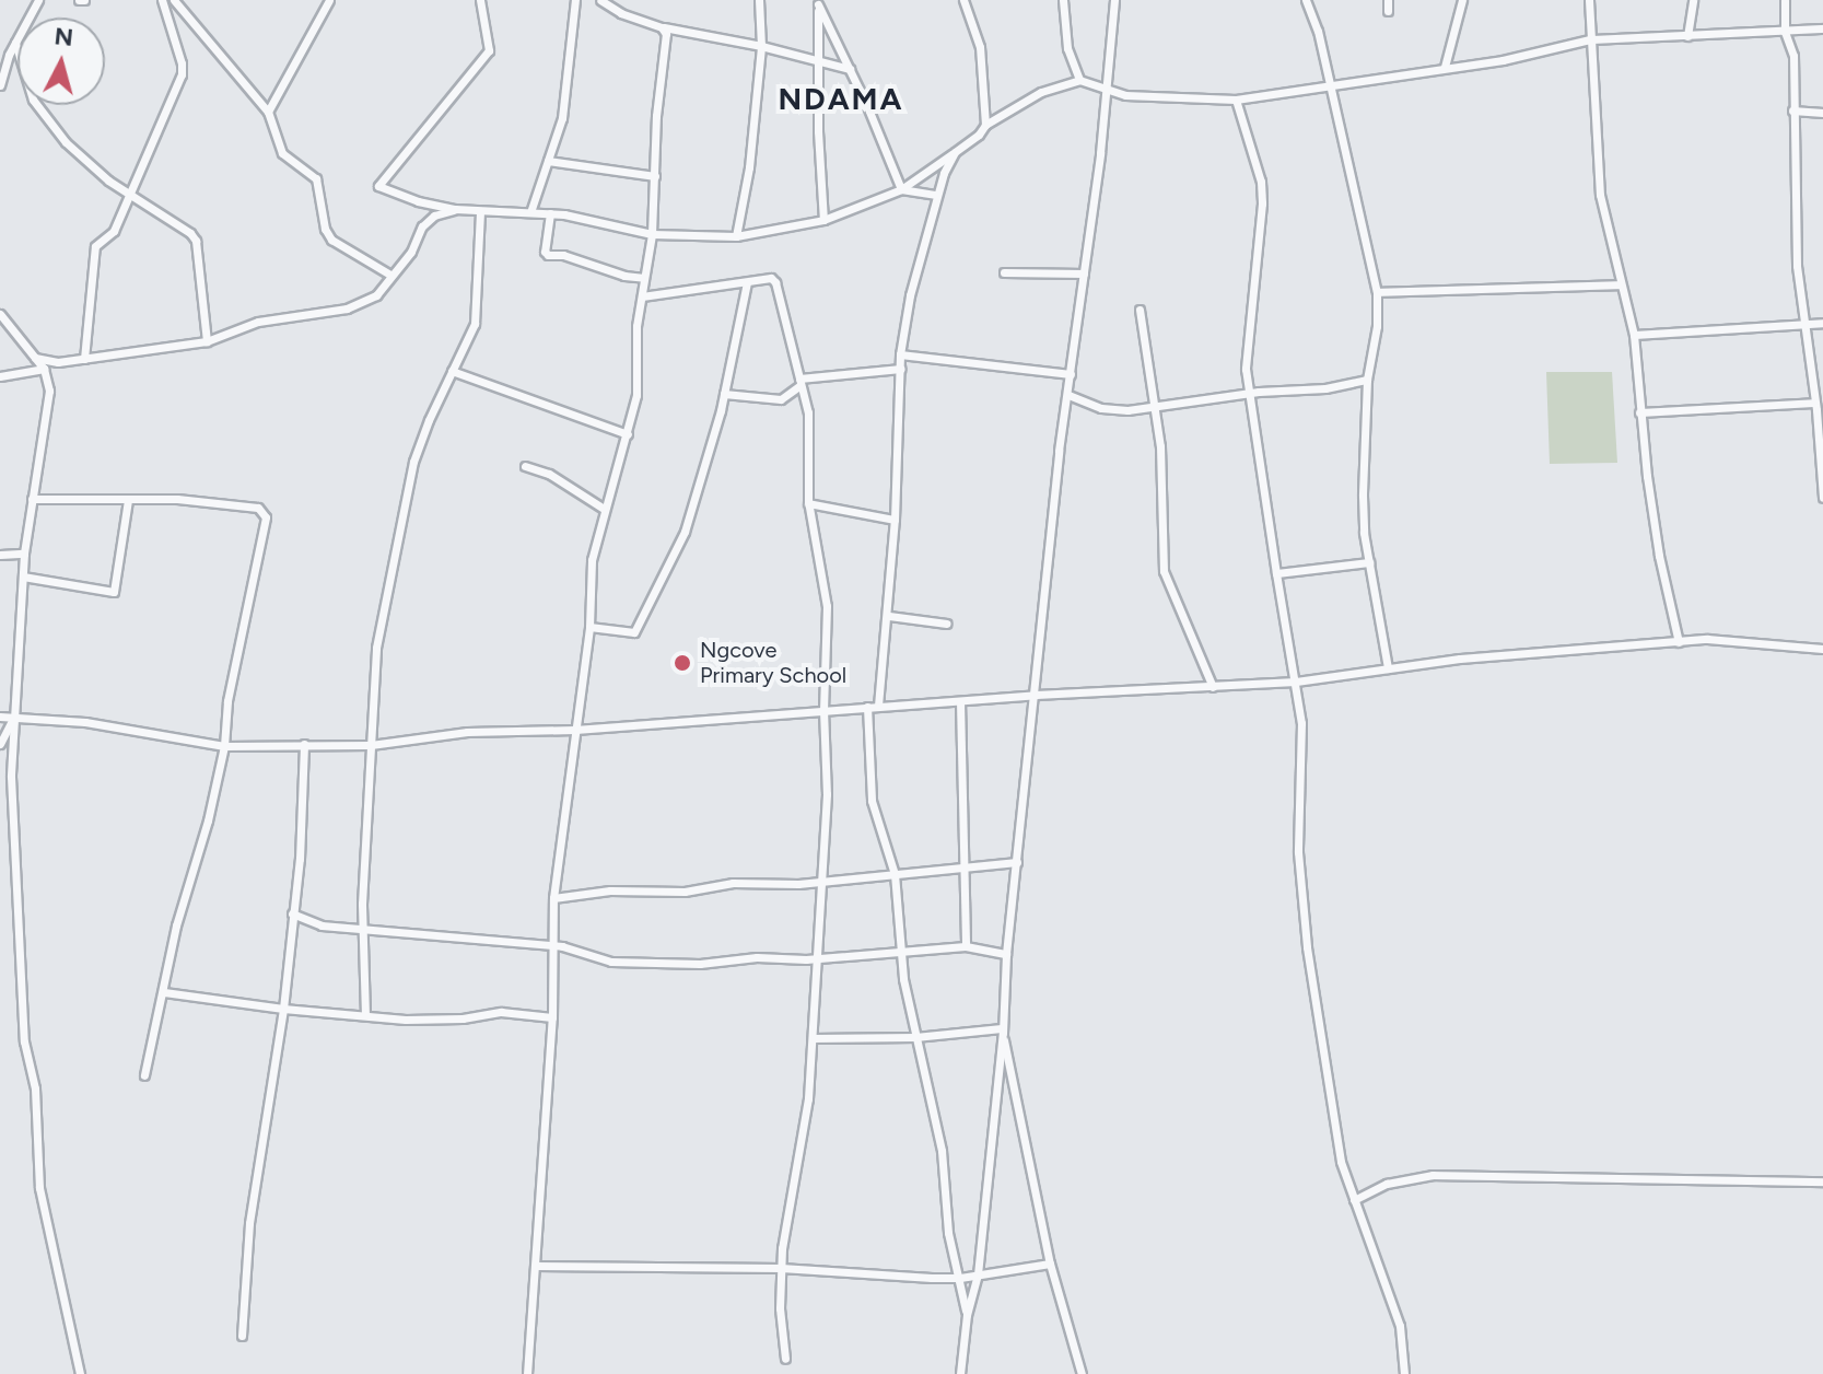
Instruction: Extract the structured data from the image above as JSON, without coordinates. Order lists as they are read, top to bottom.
{
  "districts": ["NDAMA"],
  "places": ["Ngcove Primary School"],
  "north": "top"
}
